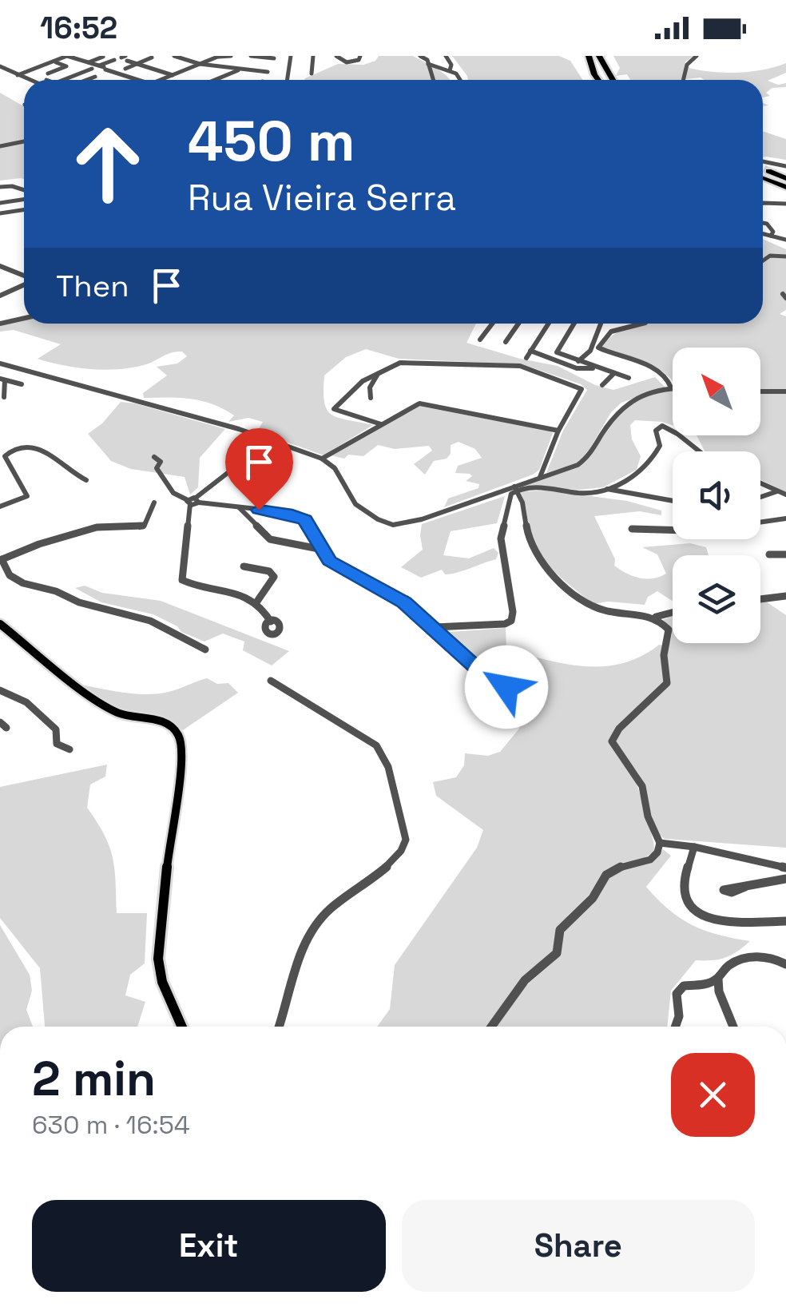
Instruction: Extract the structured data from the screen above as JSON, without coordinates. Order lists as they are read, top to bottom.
{
  "north": "top left",
  "page": {
    "status": "16:52",
    "turn": ["450 m", "Rua Vieira Serra"],
    "then": "Then",
    "heading": ["2 min", "630 m · 16:54"],
    "buttons": ["Exit", "Share"]
  }
}
